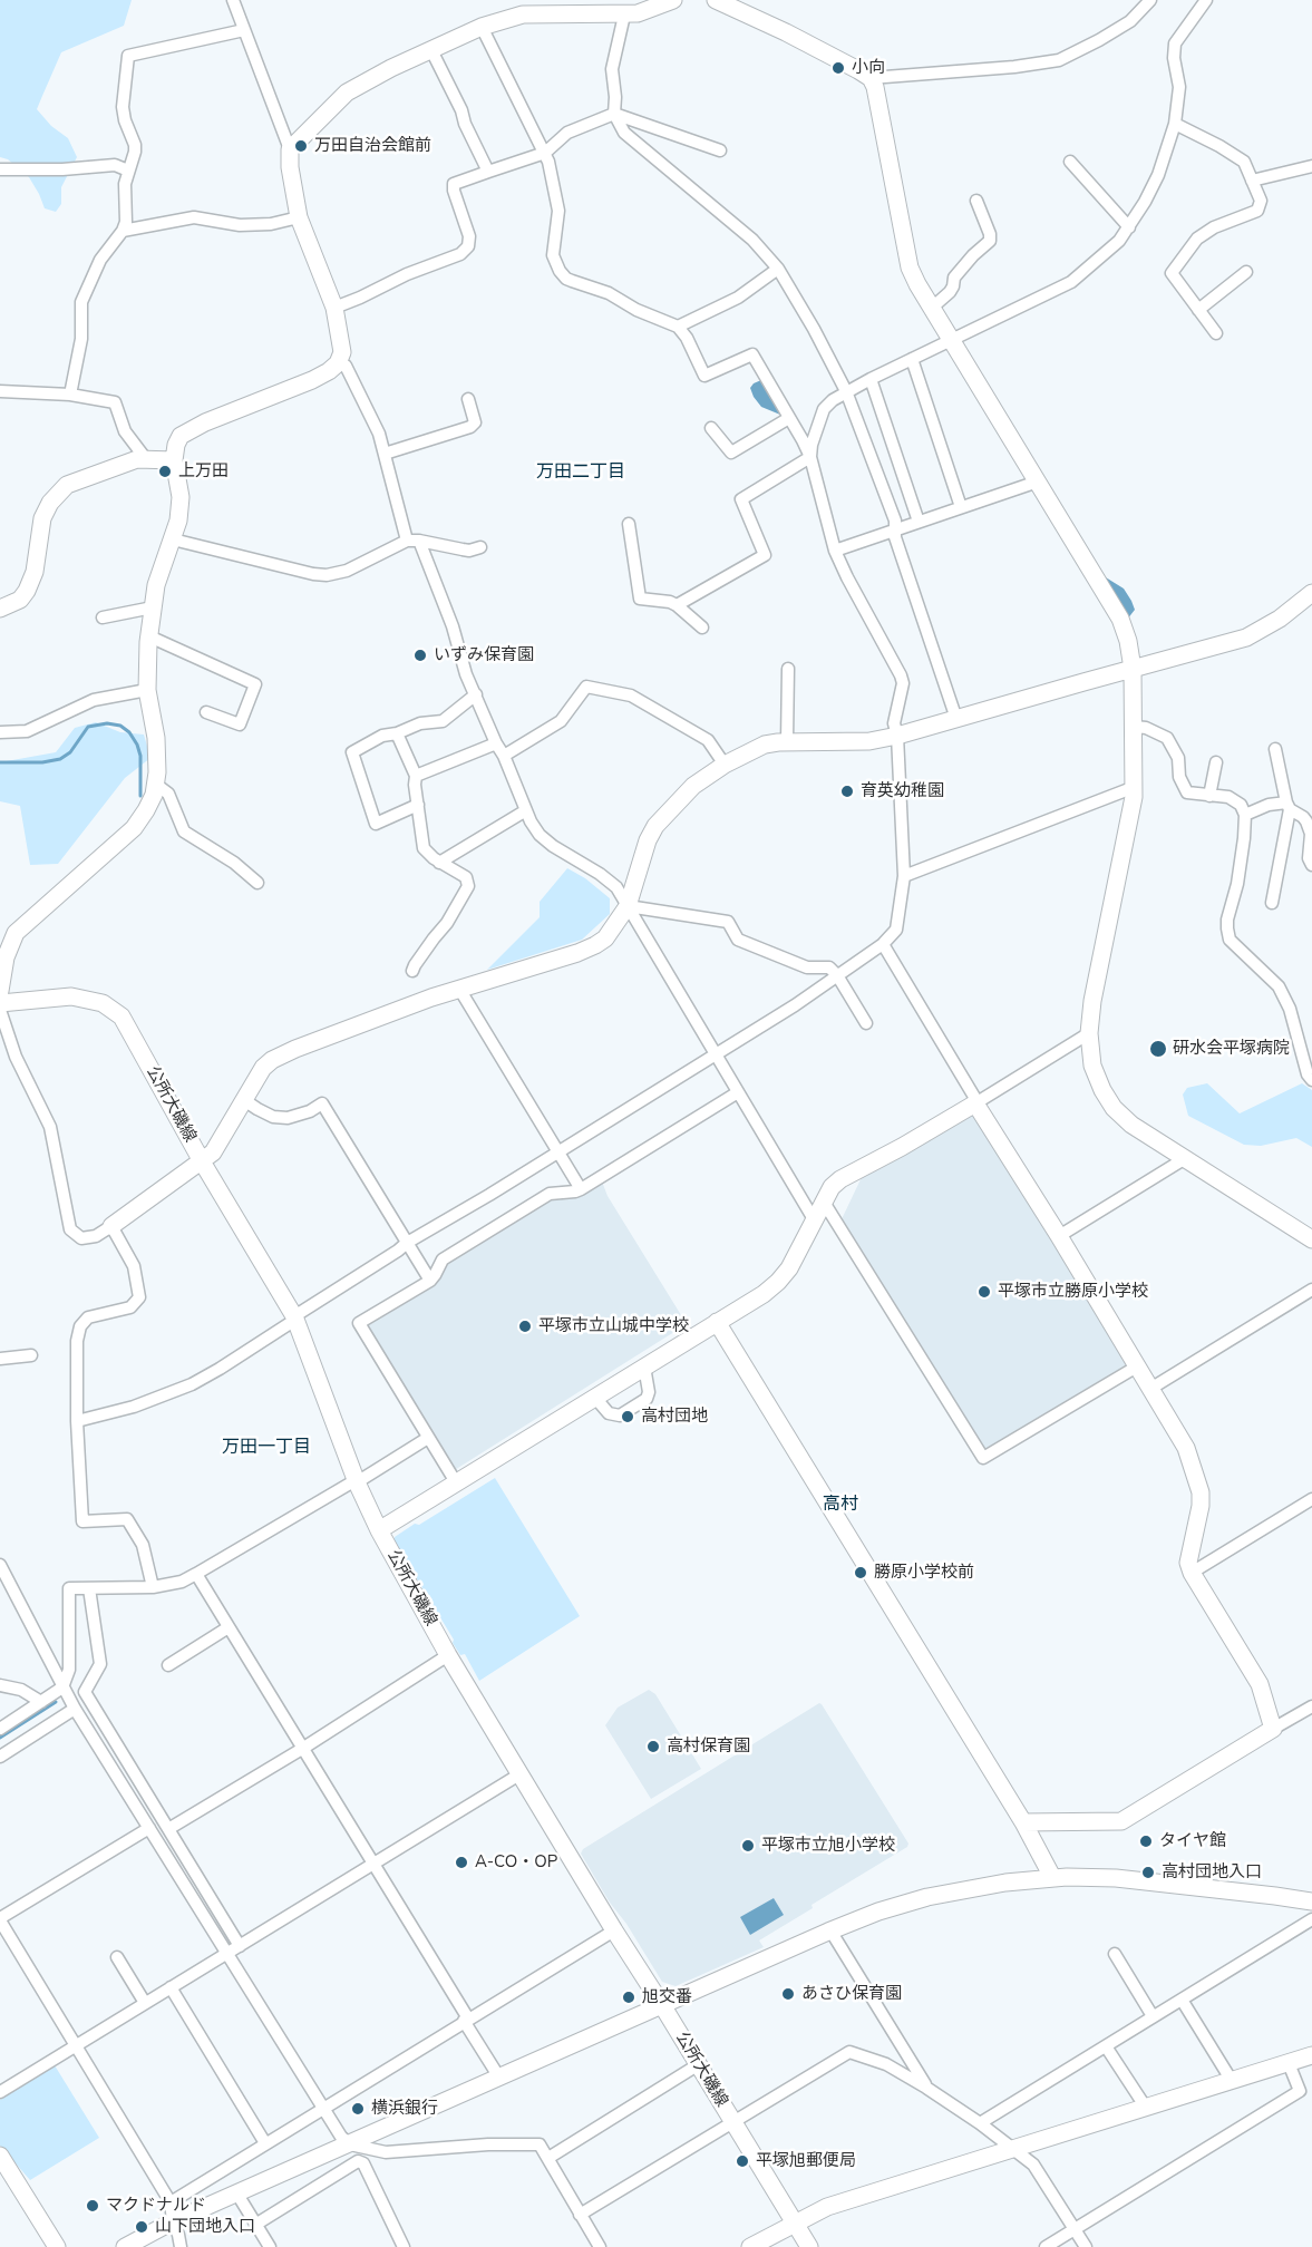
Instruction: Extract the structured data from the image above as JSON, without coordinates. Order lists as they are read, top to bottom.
{
  "streets": {
    "street": ["公所大磯線"]
  },
  "districts": ["万田二丁目", "万田一丁目", "高村"],
  "places": [
    "小向",
    "万田自治会館前",
    "上万田",
    "いずみ保育園",
    "育英幼稚園",
    "研水会平塚病院",
    "平塚市立勝原小学校",
    "平塚市立山城中学校",
    "高村団地",
    "勝原小学校前",
    "高村保育園",
    "タイヤ館",
    "平塚市立旭小学校",
    "A-CO・OP",
    "高村団地入口",
    "あさひ保育園",
    "旭交番",
    "横浜銀行",
    "平塚旭郵便局",
    "マクドナルド",
    "山下団地入口"
  ]
}
